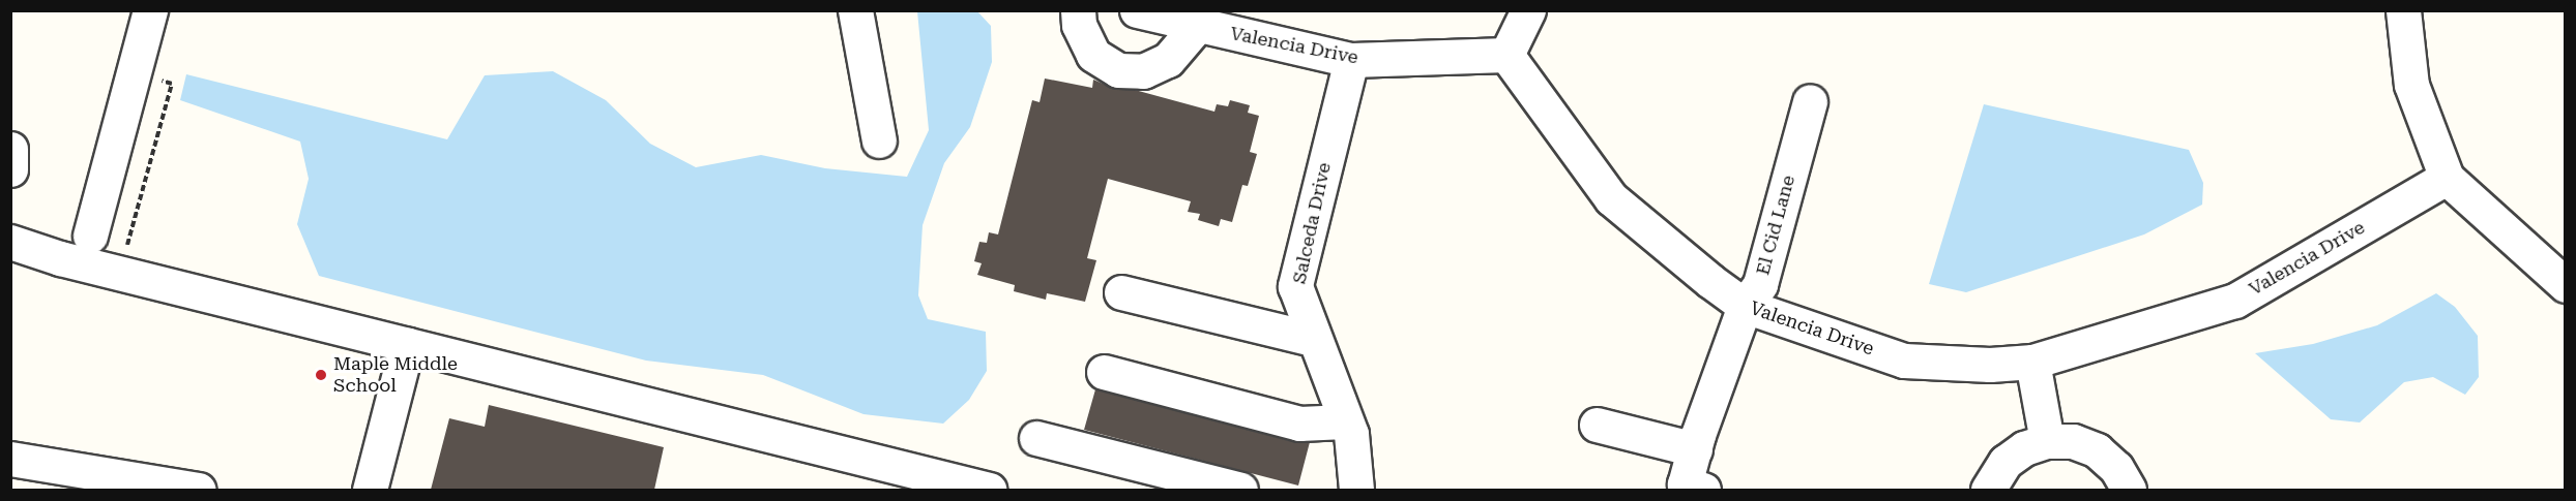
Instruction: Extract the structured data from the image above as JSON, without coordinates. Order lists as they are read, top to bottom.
{
  "streets": {
    "street": ["Valencia Drive", "Salceda Drive", "El Cid Lane"]
  },
  "crossings": [
    ["Valencia Drive", "Salceda Drive"],
    ["Valencia Drive", "El Cid Lane"]
  ],
  "places": ["Maple Middle School"]
}
